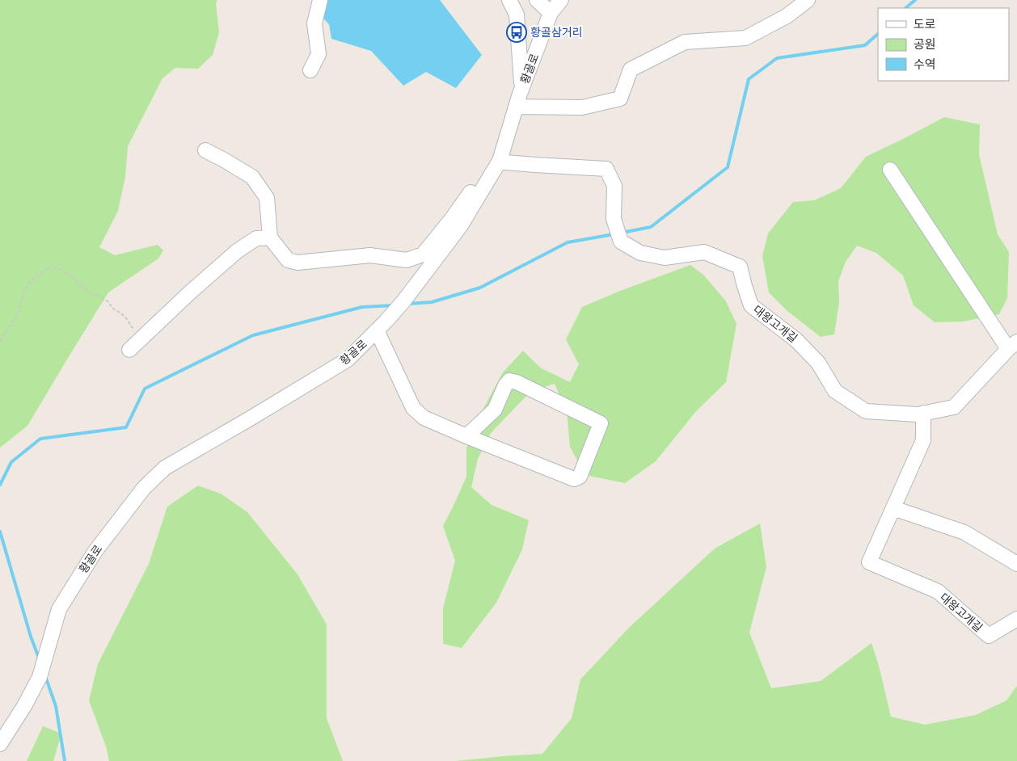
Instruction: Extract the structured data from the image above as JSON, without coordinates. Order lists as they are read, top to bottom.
{
  "streets": {
    "street": ["황골로", "대왕고개길"]
  },
  "crossings": [
    ["황골로", "대왕고개길"]
  ],
  "places": {
    "bus stop": ["황골삼거리"]
  },
  "legend": ["도로", "공원", "수역"]
}
